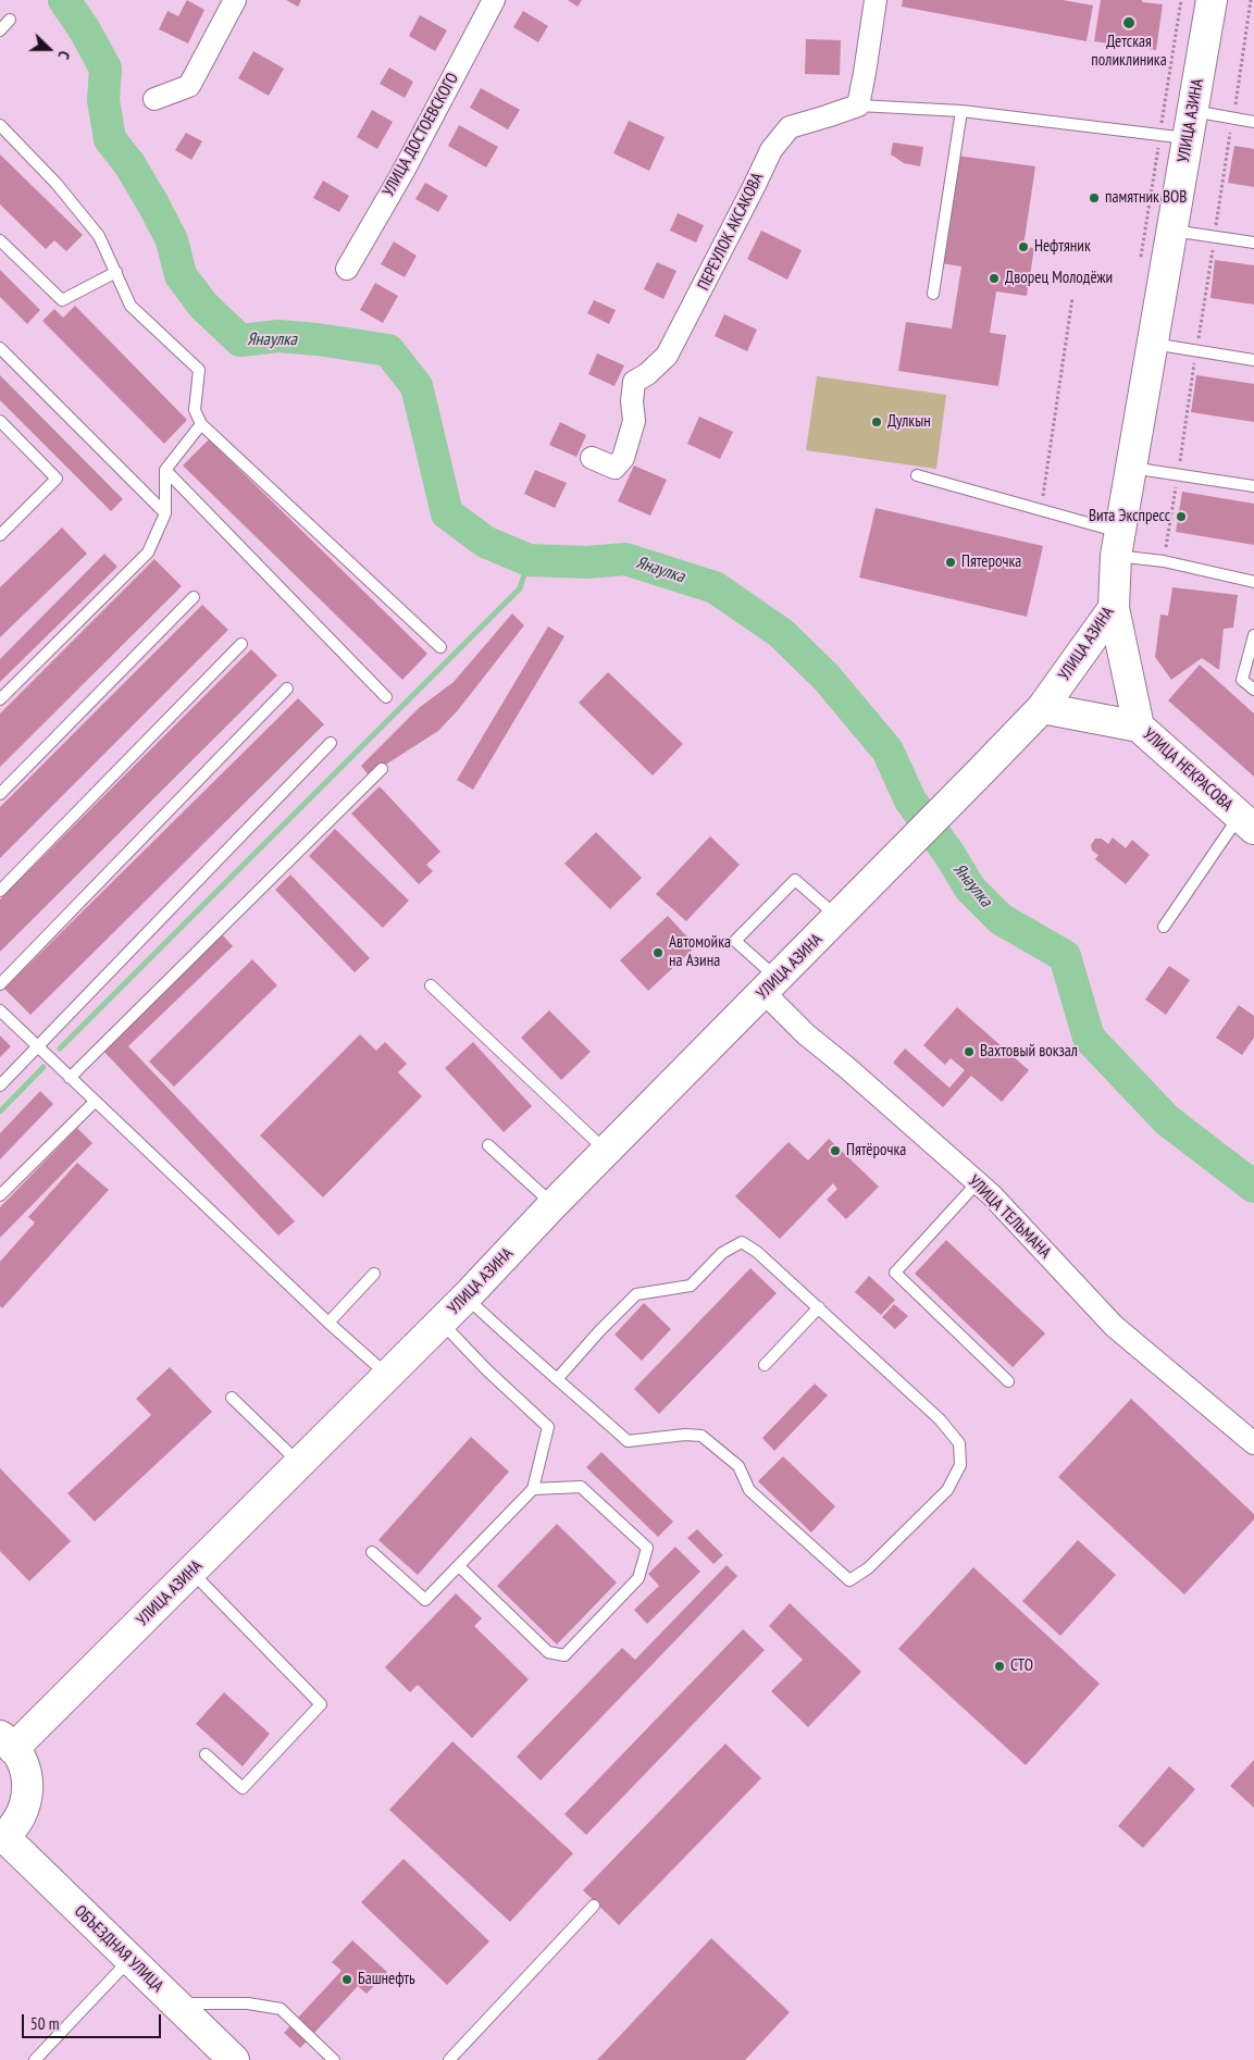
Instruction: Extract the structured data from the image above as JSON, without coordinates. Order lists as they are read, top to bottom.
{
  "streets": {
    "street": [
      "УЛИЦА АЗИНА",
      "УЛИЦА ДОСТОЕВСКОГО",
      "ПЕРЕУЛОК АКСАКОВА",
      "УЛИЦА НЕКРАСОВА",
      "УЛИЦА ТЕЛЬМАНА",
      "ОБЪЕЗДНАЯ УЛИЦА"
    ]
  },
  "crossings": [
    ["УЛИЦА АЗИНА", "УЛИЦА НЕКРАСОВА"],
    ["УЛИЦА АЗИНА", "УЛИЦА ТЕЛЬМАНА"]
  ],
  "water": ["Янаулка"],
  "places": [
    "Детская поликлиника",
    "памятник ВОВ",
    "Нефтяник",
    "Дворец Молодёжи",
    "Дулкын",
    "Вита Экспресс",
    "Пятерочка",
    "Автомойка на Азина",
    "Вахтовый вокзал",
    "Пятёрочка",
    "СТО",
    "Башнефть"
  ],
  "scale_bar": "50 m",
  "north": "right"
}
